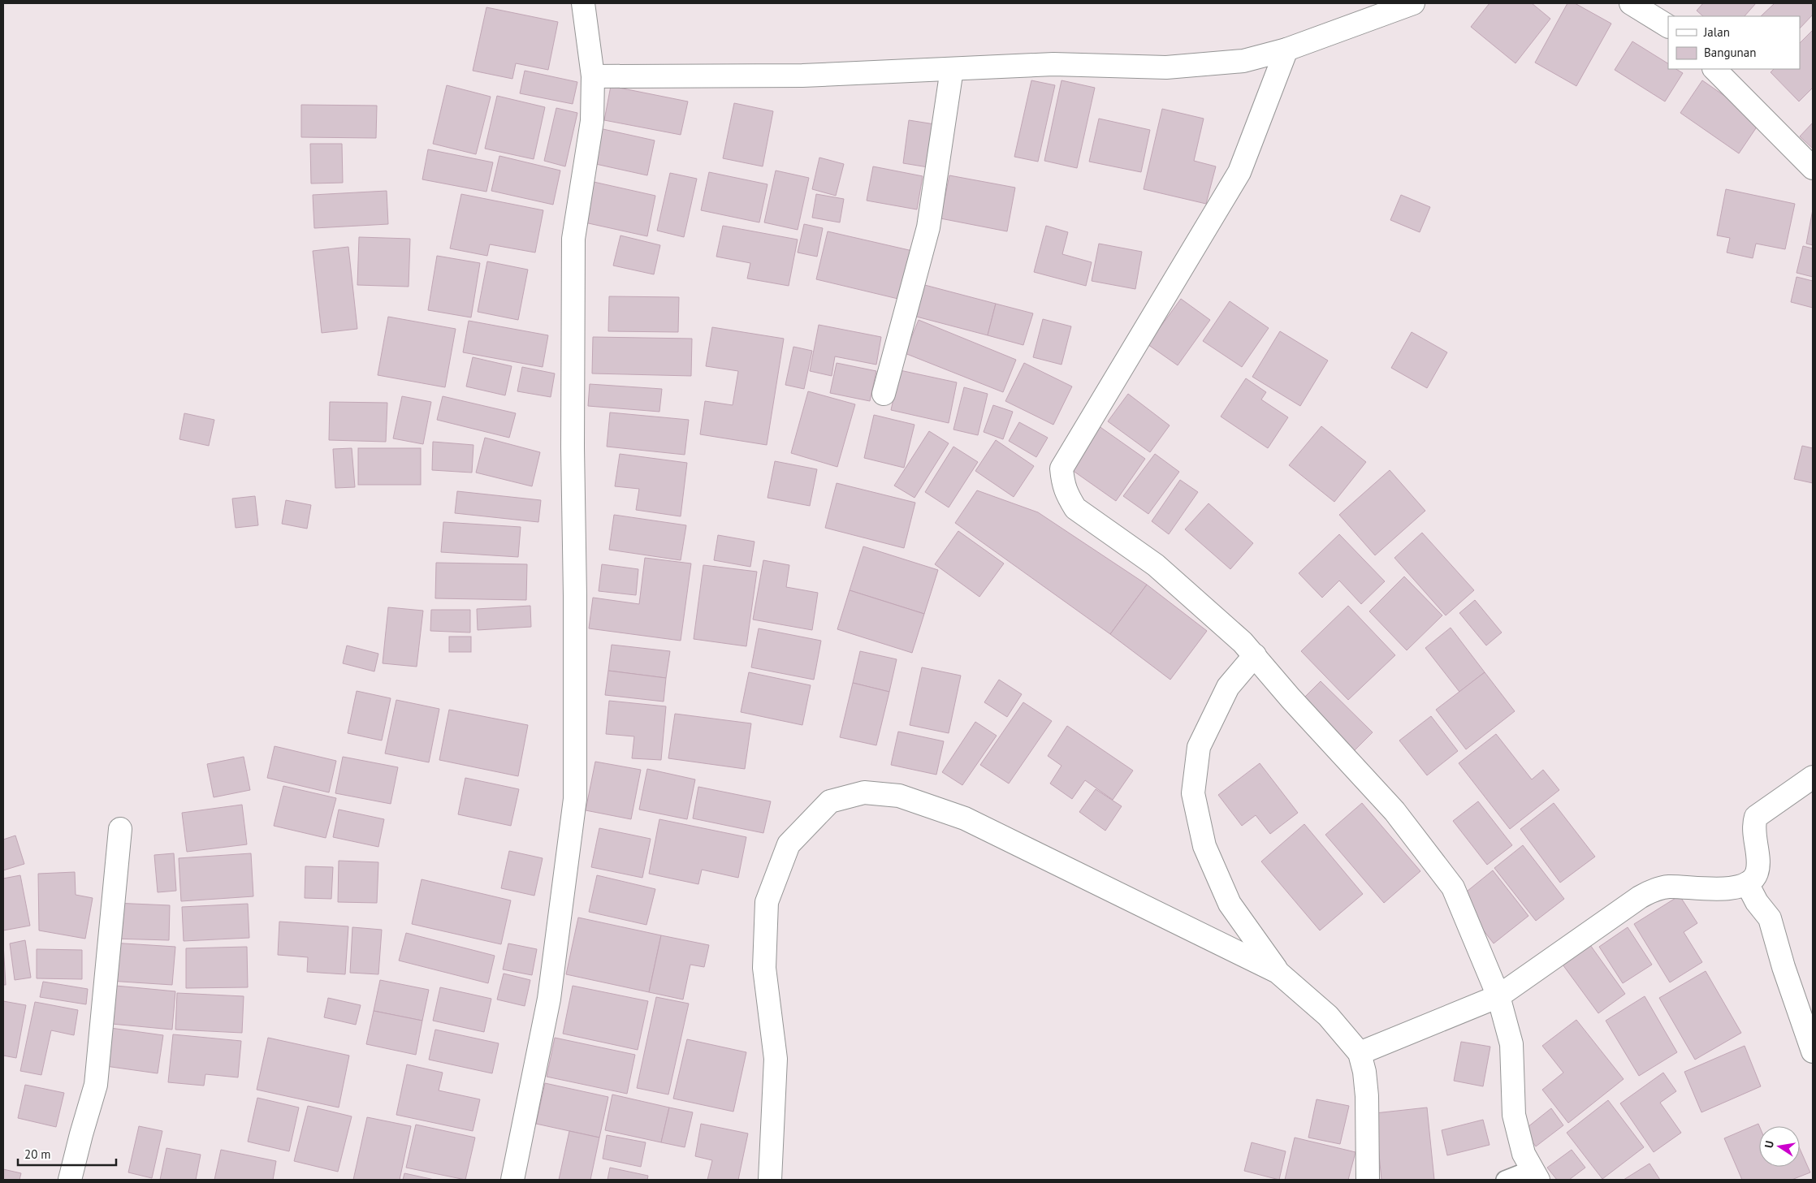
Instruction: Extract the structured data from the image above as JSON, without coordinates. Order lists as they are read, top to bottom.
{
  "legend": ["Jalan", "Bangunan"],
  "scale_bar": "20 m",
  "north": "left"
}
